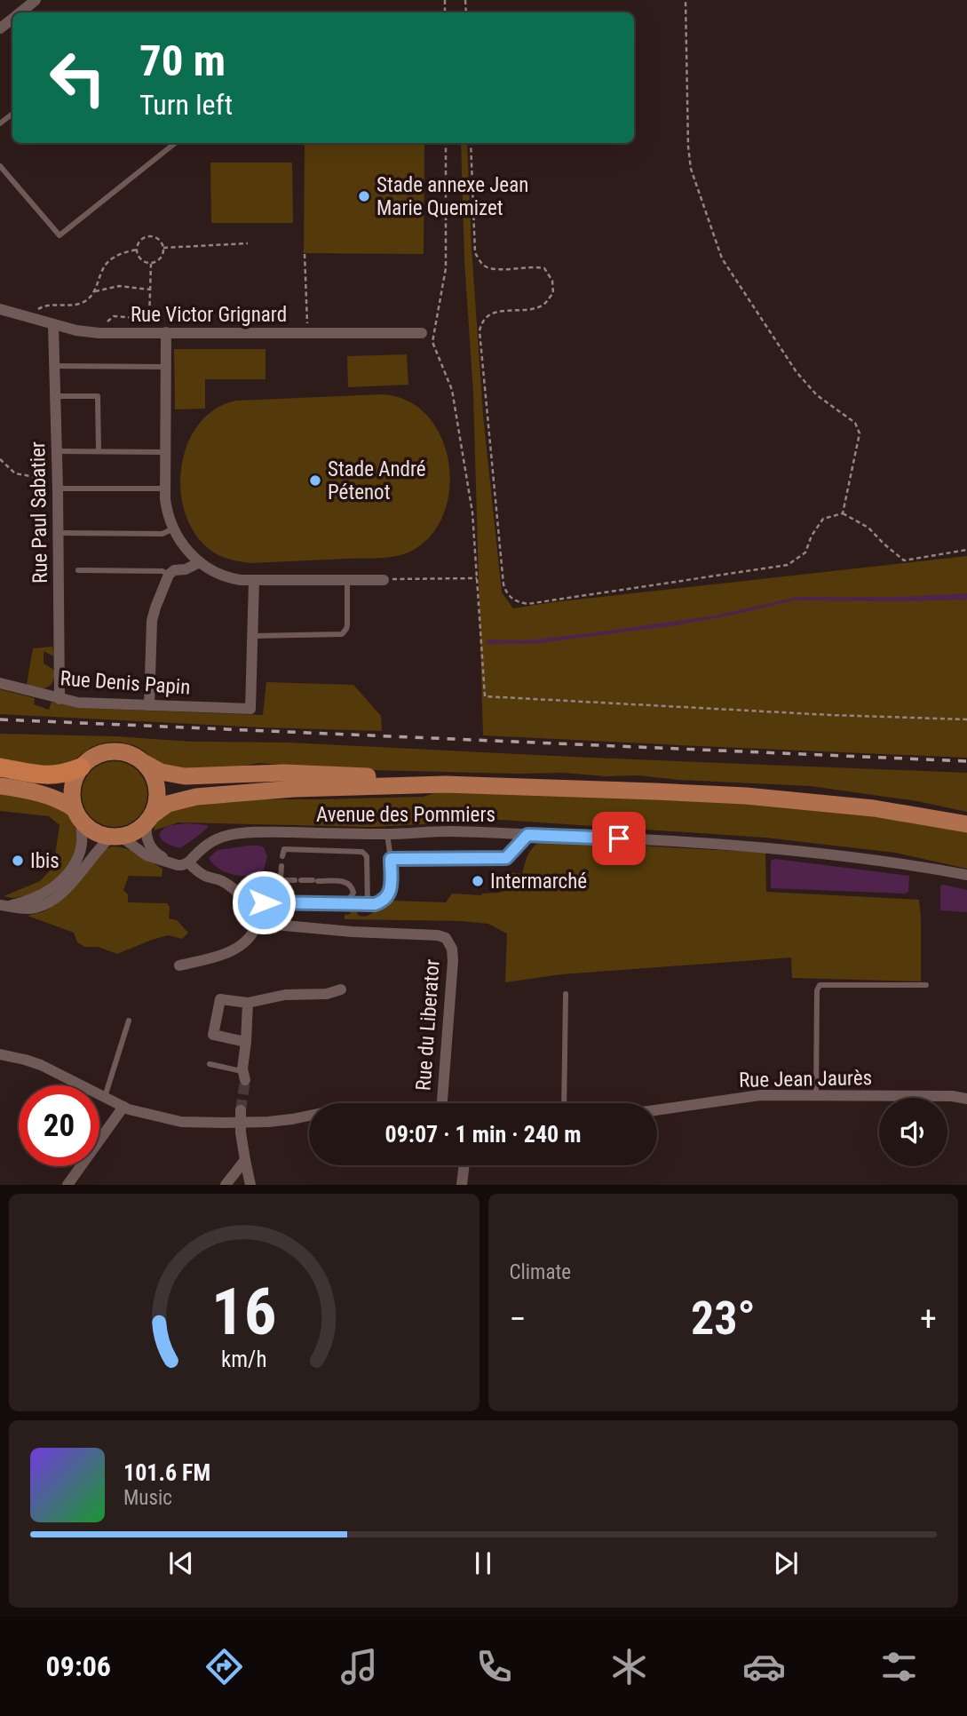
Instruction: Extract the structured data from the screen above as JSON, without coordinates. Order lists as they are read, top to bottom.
{
  "streets": {
    "street": [
      "Rue Victor Grignard",
      "Rue Paul Sabatier",
      "Rue Denis Papin",
      "Avenue des Pommiers",
      "Rue du Liberator",
      "Rue Jean Jaurès"
    ]
  },
  "crossings": [
    ["Rue Victor Grignard", "Rue Paul Sabatier"],
    ["Rue Paul Sabatier", "Rue Denis Papin"]
  ],
  "places": [
    "Stade annexe Jean Marie Quemizet",
    "Stade André Pétenot",
    "Ibis",
    "Intermarché"
  ],
  "page": {
    "turn": ["70 m", "Turn left"],
    "limit": "20",
    "trip": "09:07 · 1 min · 240 m",
    "tile": "Climate",
    "heat": ["−", "23°", "+"],
    "song": ["101.6 FM", "Music"],
    "tabs": "09:06",
    "gauge": ["16", "km/h"]
  }
}
